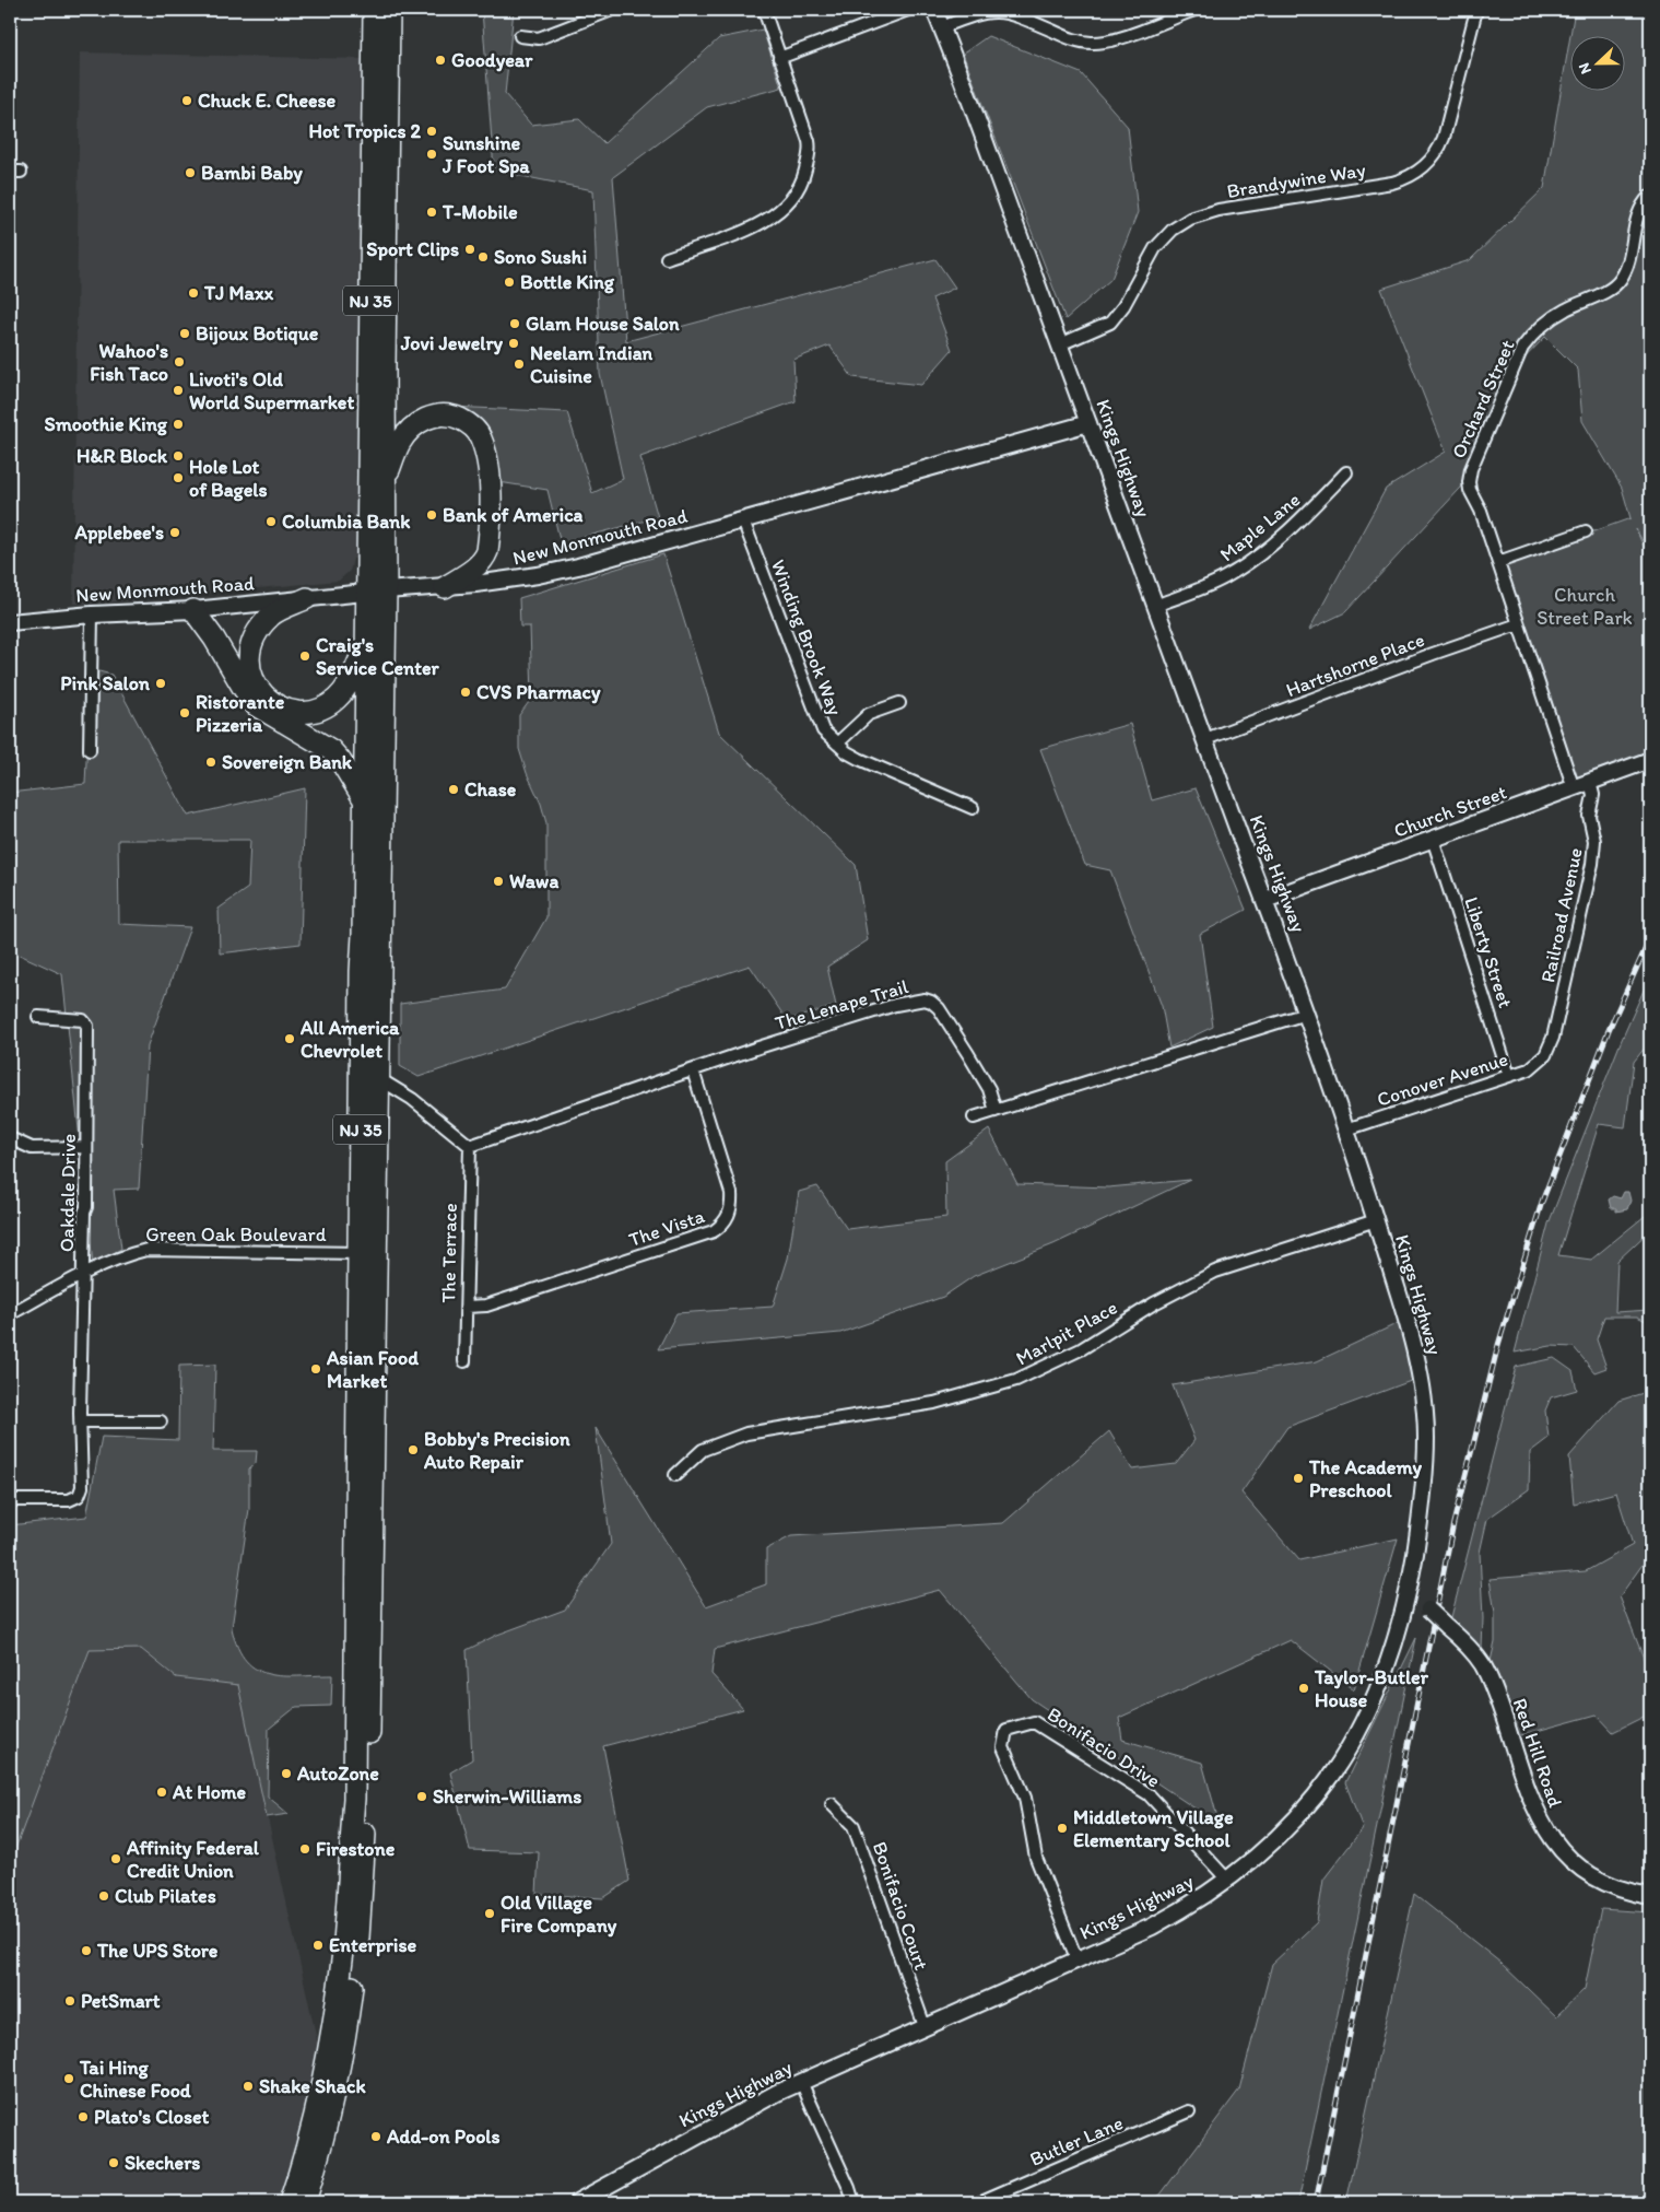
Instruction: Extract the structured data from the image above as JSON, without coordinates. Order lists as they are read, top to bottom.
{
  "streets": {
    "highway": ["NJ 35"],
    "street": [
      "Brandywine Way",
      "Orchard Street",
      "Kings Highway",
      "Maple Lane",
      "New Monmouth Road",
      "Winding Brook Way",
      "Hartshorne Place",
      "Church Street",
      "Railroad Avenue",
      "Liberty Street",
      "The Lenape Trail",
      "Conover Avenue",
      "Oakdale Drive",
      "The Vista",
      "Green Oak Boulevard",
      "The Terrace",
      "Marlpit Place",
      "Bonifacio Drive",
      "Red Hill Road",
      "Bonifacio Court",
      "Butler Lane"
    ]
  },
  "crossings": [
    ["Brandywine Way", "Kings Highway"],
    ["NJ 35", "New Monmouth Road"],
    ["NJ 35", "Green Oak Boulevard"],
    ["Orchard Street", "Hartshorne Place"],
    ["Orchard Street", "Church Street"],
    ["Kings Highway", "Maple Lane"],
    ["Kings Highway", "New Monmouth Road"],
    ["Kings Highway", "Hartshorne Place"],
    ["Kings Highway", "Church Street"],
    ["Kings Highway", "Conover Avenue"],
    ["Kings Highway", "Marlpit Place"],
    ["Kings Highway", "Bonifacio Drive"],
    ["Kings Highway", "Red Hill Road"],
    ["Kings Highway", "Bonifacio Court"],
    ["New Monmouth Road", "Winding Brook Way"],
    ["Church Street", "Railroad Avenue"],
    ["Church Street", "Liberty Street"],
    ["Railroad Avenue", "Conover Avenue"],
    ["Liberty Street", "Conover Avenue"],
    ["The Lenape Trail", "The Vista"],
    ["The Lenape Trail", "The Terrace"],
    ["Oakdale Drive", "Green Oak Boulevard"],
    ["The Vista", "The Terrace"]
  ],
  "parks": ["Church Street Park"],
  "places": [
    "Goodyear",
    "Chuck E. Cheese",
    "Hot Tropics 2",
    "Sunshine J Foot Spa",
    "Bambi Baby",
    "T-Mobile",
    "Sport Clips",
    "Sono Sushi",
    "Bottle King",
    "TJ Maxx",
    "Glam House Salon",
    "Bijoux Botique",
    "Jovi Jewelry",
    "Wahoo's Fish Taco",
    "Neelam Indian Cuisine",
    "Livoti's Old World Supermarket",
    "Smoothie King",
    "H&R Block",
    "Hole Lot of Bagels",
    "Bank of America",
    "Columbia Bank",
    "Applebee's",
    "Craig's Service Center",
    "Pink Salon",
    "CVS Pharmacy",
    "Ristorante Pizzeria",
    "Sovereign Bank",
    "Chase",
    "Wawa",
    "All America Chevrolet",
    "Asian Food Market",
    "Bobby's Precision Auto Repair",
    "The Academy Preschool",
    "Taylor-Butler House",
    "AutoZone",
    "At Home",
    "Sherwin-Williams",
    "Middletown Village Elementary School",
    "Firestone",
    "Affinity Federal Credit Union",
    "Club Pilates",
    "Old Village Fire Company",
    "Enterprise",
    "The UPS Store",
    "PetSmart",
    "Tai Hing Chinese Food",
    "Shake Shack",
    "Plato's Closet",
    "Add-on Pools",
    "Skechers"
  ],
  "north": "left"
}
